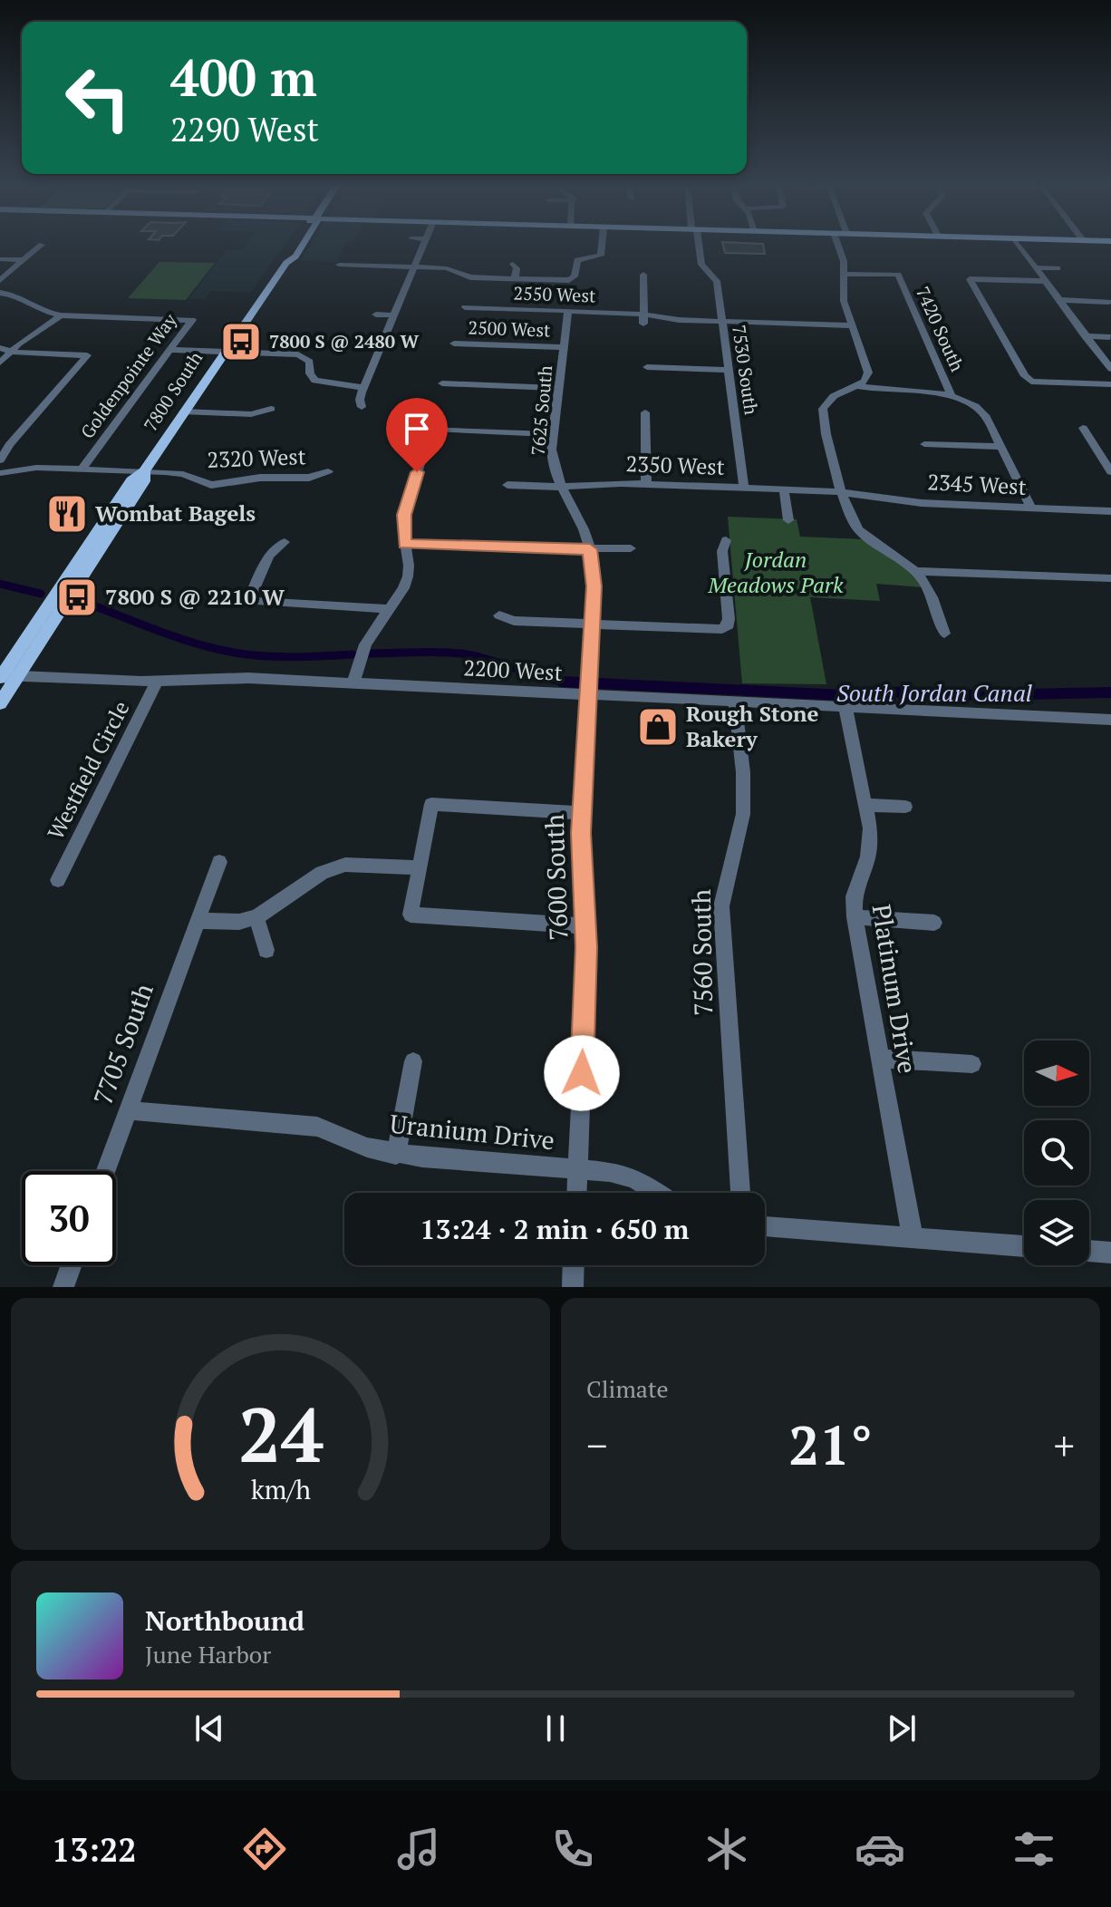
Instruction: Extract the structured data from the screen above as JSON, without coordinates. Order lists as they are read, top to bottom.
{
  "streets": {
    "main road": ["7800 South"],
    "street": [
      "2550 West",
      "2500 West",
      "7420 South",
      "7530 South",
      "Goldenpointe Way",
      "7625 South",
      "2320 West",
      "2350 West",
      "2345 West",
      "2200 West",
      "Westfield Circle",
      "7600 South",
      "7560 South",
      "Platinum Drive",
      "7705 South",
      "Uranium Drive"
    ]
  },
  "crossings": [
    ["2550 West", "7530 South"],
    ["2550 West", "7625 South"],
    ["2500 West", "7625 South"],
    ["7530 South", "2350 West"],
    ["Goldenpointe Way", "2320 West"],
    ["7800 South", "2320 West"],
    ["7800 South", "2200 West"],
    ["7625 South", "2350 West"],
    ["7625 South", "7600 South"],
    ["2350 West", "2345 West"],
    ["2200 West", "Westfield Circle"],
    ["2200 West", "7600 South"],
    ["2200 West", "7560 South"],
    ["2200 West", "Platinum Drive"],
    ["7600 South", "Uranium Drive"],
    ["7705 South", "Uranium Drive"]
  ],
  "water": ["South Jordan Canal"],
  "parks": ["Jordan Meadows Park"],
  "places": {
    "bus stop": ["7800 S @ 2480 W", "7800 S @ 2210 W"],
    "restaurant": ["Wombat Bagels"],
    "shop": ["Rough Stone Bakery"]
  },
  "north": "right",
  "page": {
    "turn": ["400 m", "2290 West"],
    "limit": "30",
    "trip": "13:24 · 2 min · 650 m",
    "tile": "Climate",
    "heat": ["−", "21°", "+"],
    "song": ["Northbound", "June Harbor"],
    "tabs": "13:22",
    "gauge": ["24", "km/h"]
  }
}
